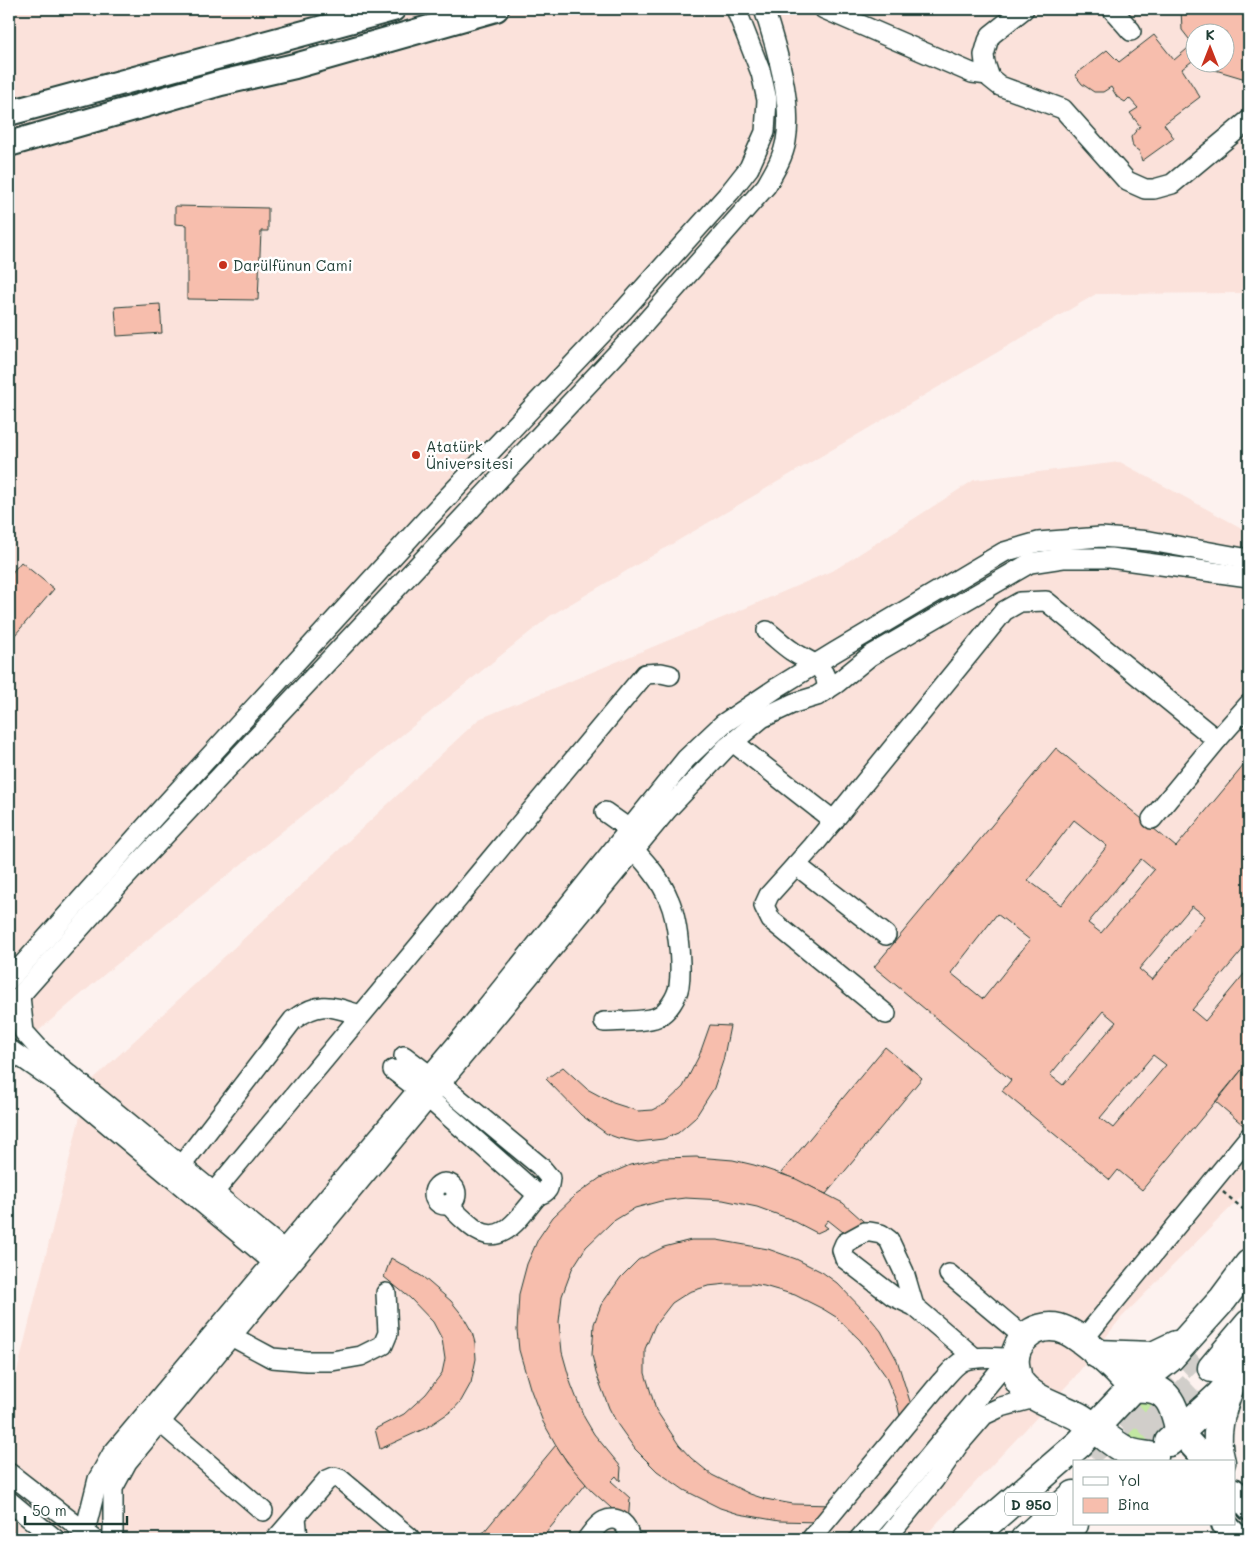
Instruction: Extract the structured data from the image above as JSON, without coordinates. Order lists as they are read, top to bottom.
{
  "streets": {
    "highway": ["D 950"]
  },
  "places": ["Darülfünun Cami", "Atatürk Üniversitesi"],
  "legend": ["Yol", "Bina"],
  "scale_bar": "50 m",
  "north": "top"
}
